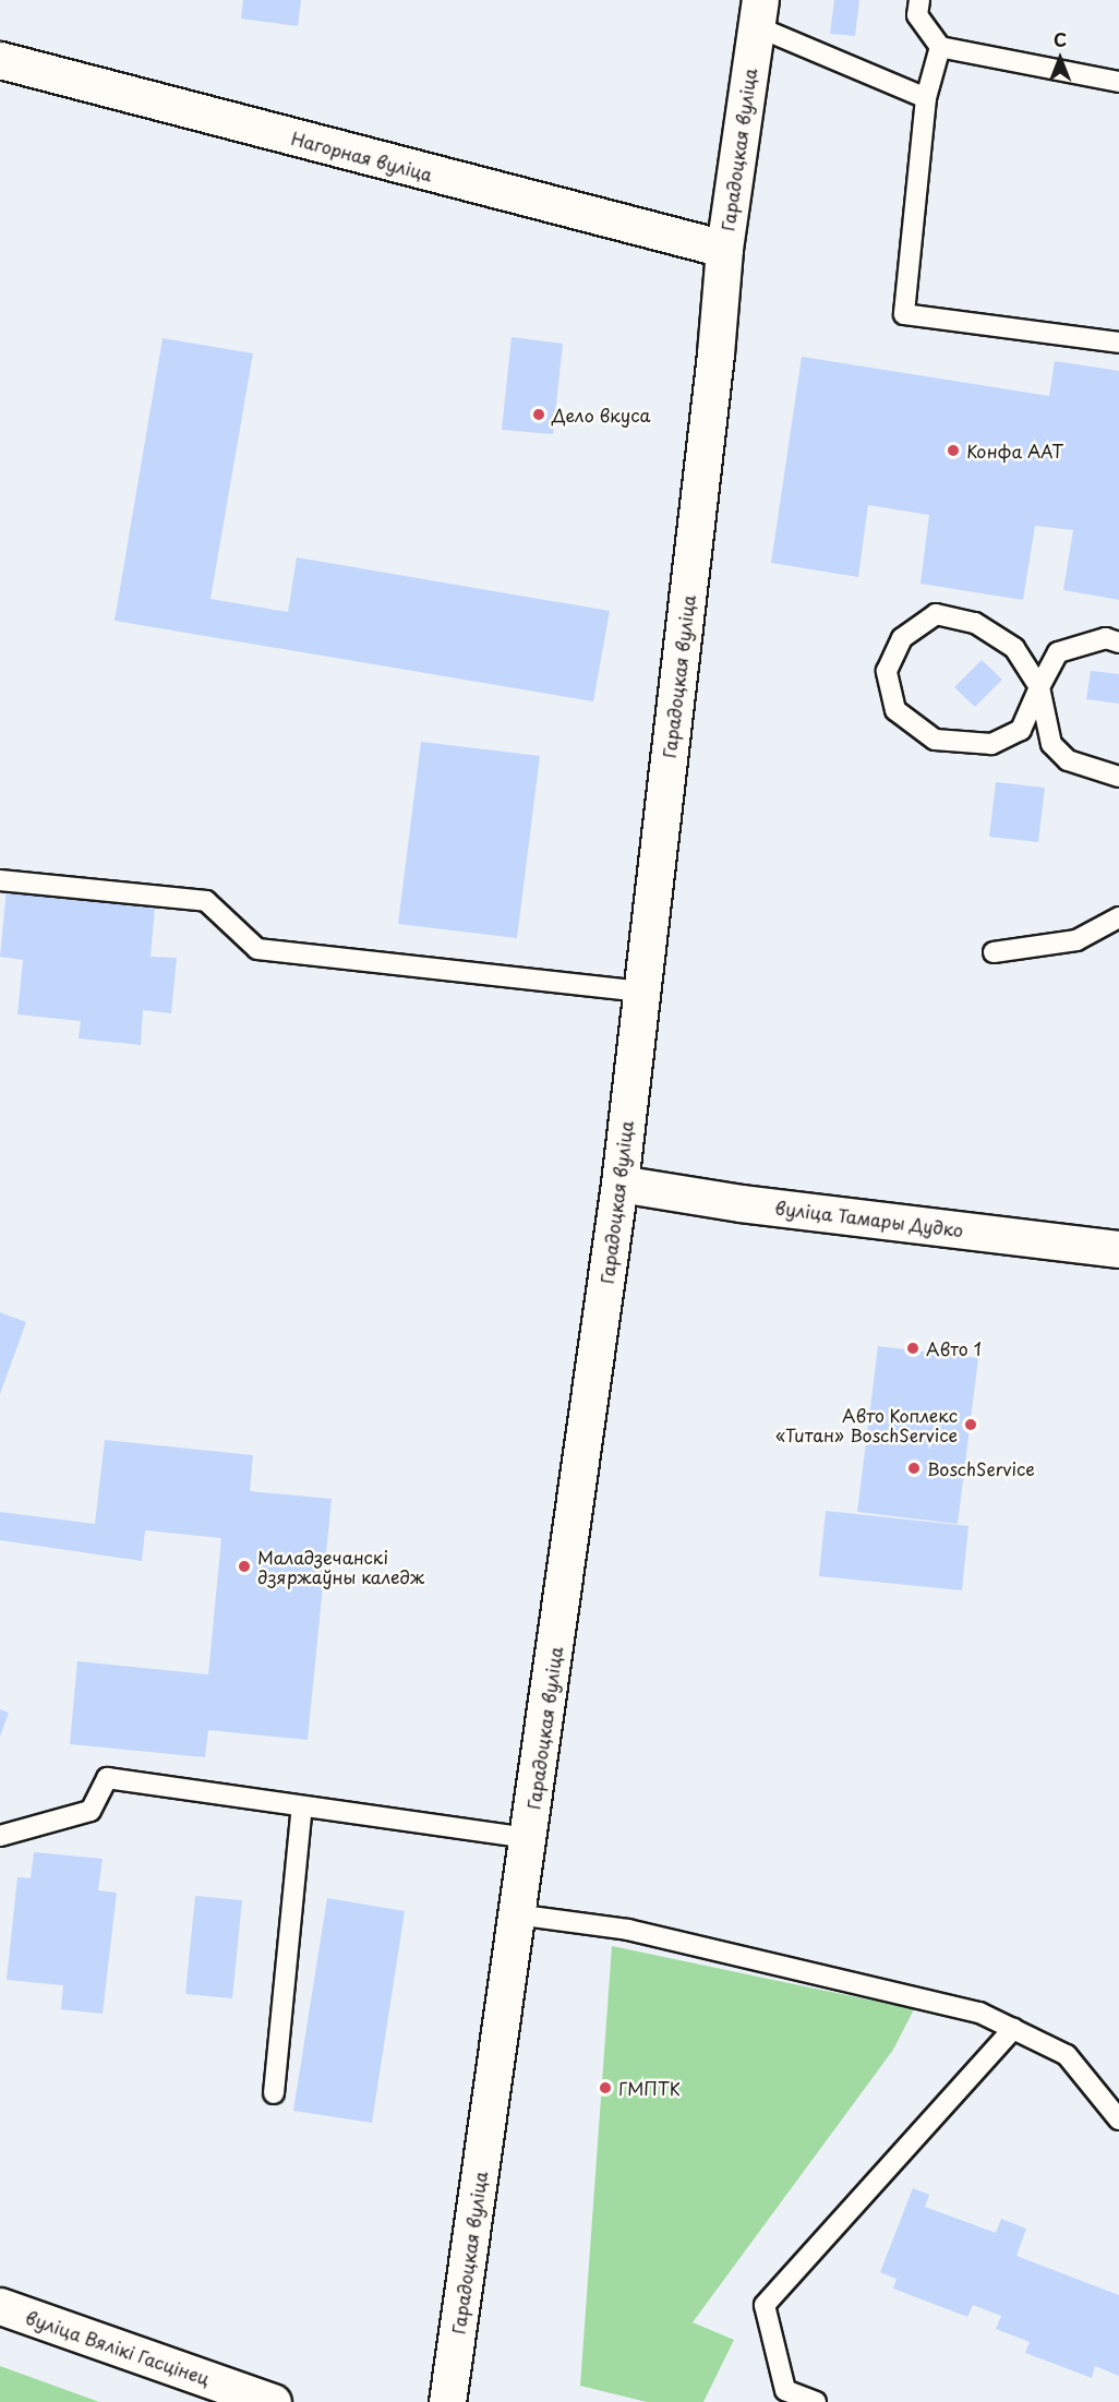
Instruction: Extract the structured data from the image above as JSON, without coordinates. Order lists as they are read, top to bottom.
{
  "streets": {
    "street": [
      "Гарадоцкая вуліца",
      "Нагорная вуліца",
      "вуліца Тамары Дудко",
      "вуліца Вялікі Гасцінец"
    ]
  },
  "crossings": [
    ["Гарадоцкая вуліца", "Нагорная вуліца"],
    ["Гарадоцкая вуліца", "вуліца Тамары Дудко"]
  ],
  "places": [
    "Дело вкуса",
    "Конфа ААТ",
    "Авто 1",
    "Авто Коплекс «Титан» BoschService",
    "BoschService",
    "Маладзечанскі дзяржаўны каледж",
    "ГМПТК"
  ],
  "north": "top"
}
